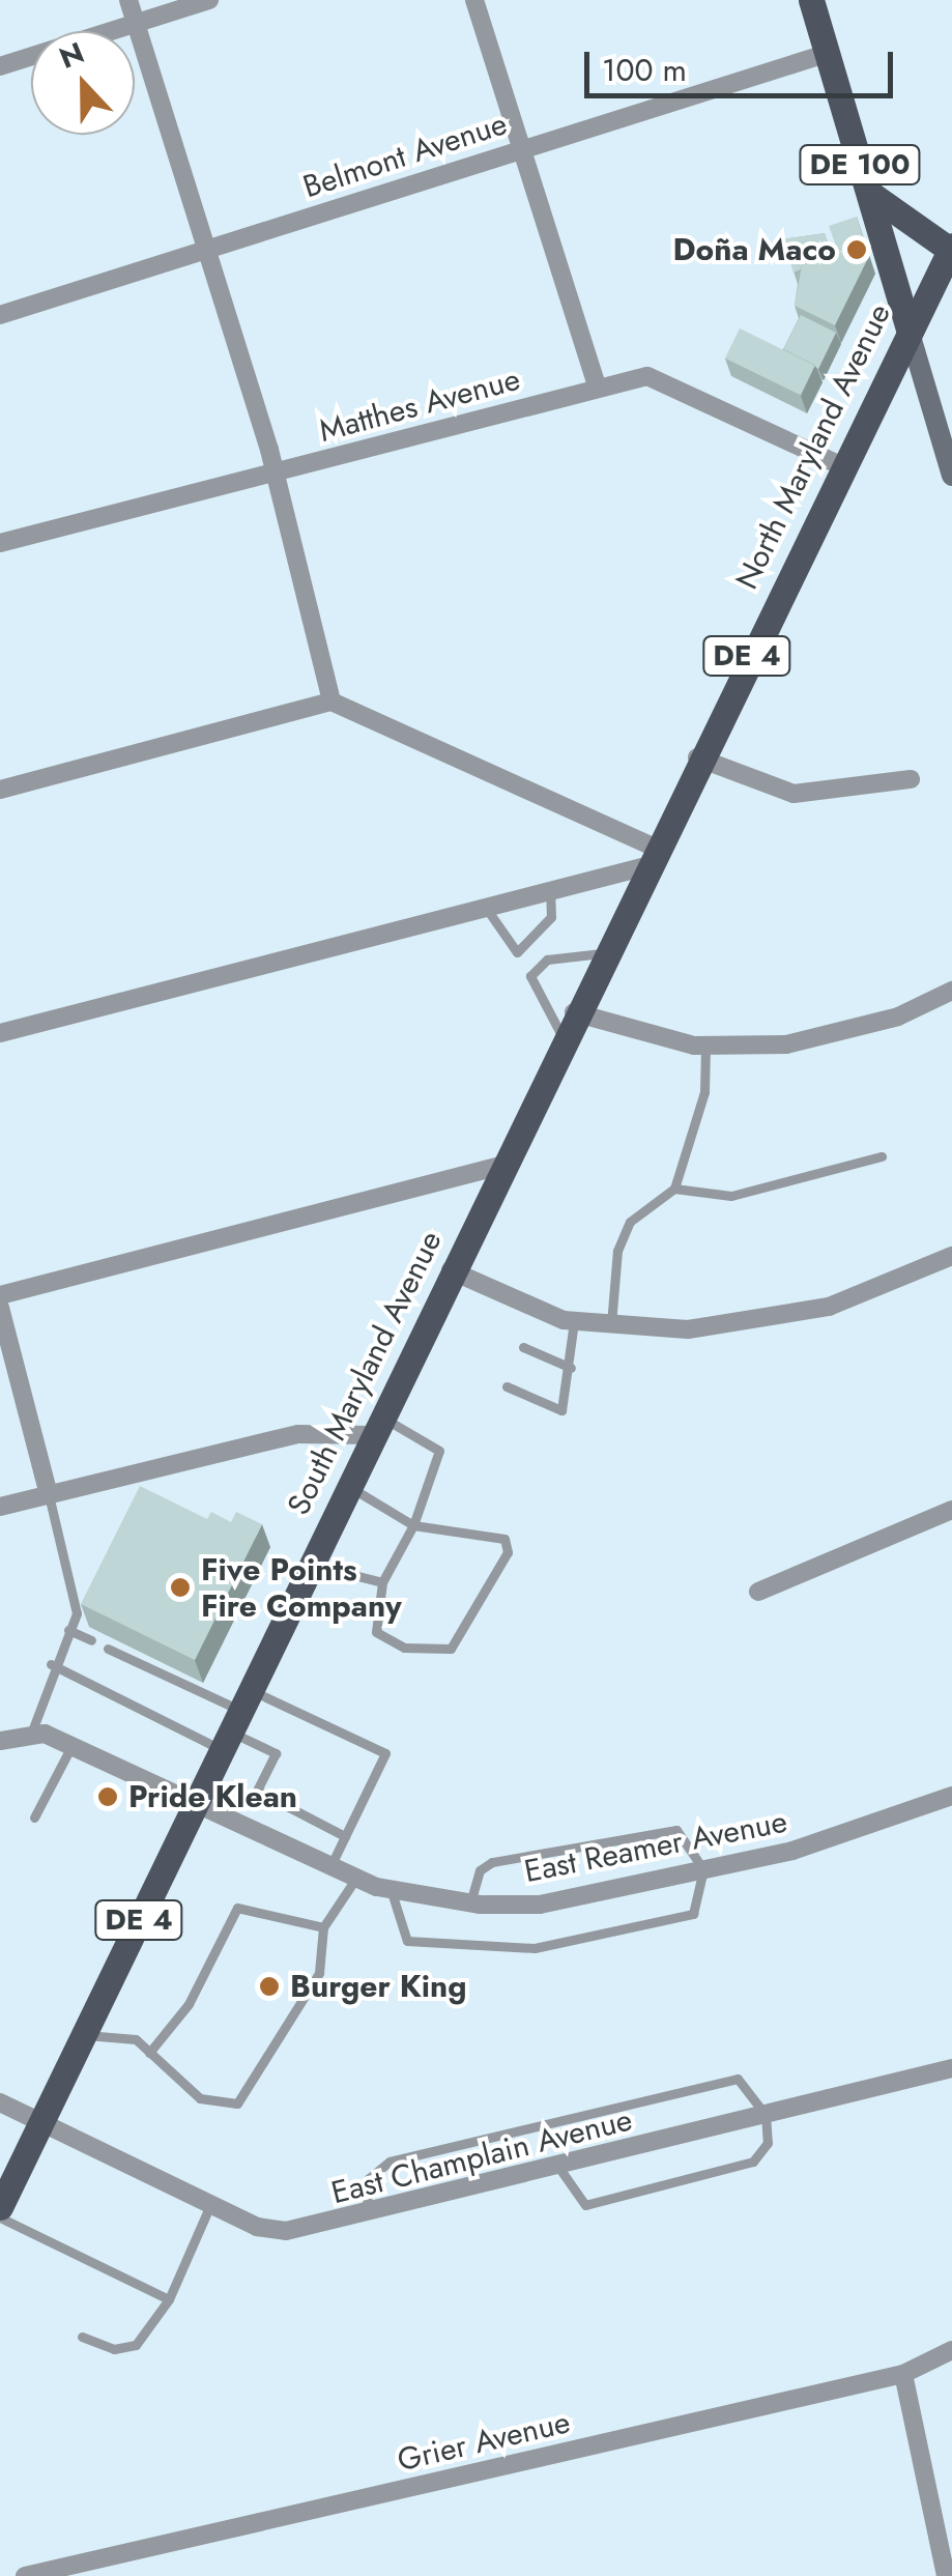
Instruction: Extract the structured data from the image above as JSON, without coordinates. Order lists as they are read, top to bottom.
{
  "streets": {
    "main road": [
      "DE 100",
      "North Maryland Avenue",
      "DE 4",
      "South Maryland Avenue"
    ],
    "street": [
      "Belmont Avenue",
      "Matthes Avenue",
      "East Reamer Avenue",
      "East Champlain Avenue",
      "Grier Avenue"
    ]
  },
  "crossings": [
    ["Belmont Avenue", "DE 100"],
    ["DE 100", "North Maryland Avenue"],
    ["Matthes Avenue", "North Maryland Avenue"],
    ["North Maryland Avenue", "South Maryland Avenue"],
    ["South Maryland Avenue", "East Reamer Avenue"],
    ["South Maryland Avenue", "East Champlain Avenue"]
  ],
  "places": [
    "Doña Maco",
    "Five Points Fire Company",
    "Pride Klean",
    "Burger King"
  ],
  "scale_bar": "100 m",
  "north": "top"
}
